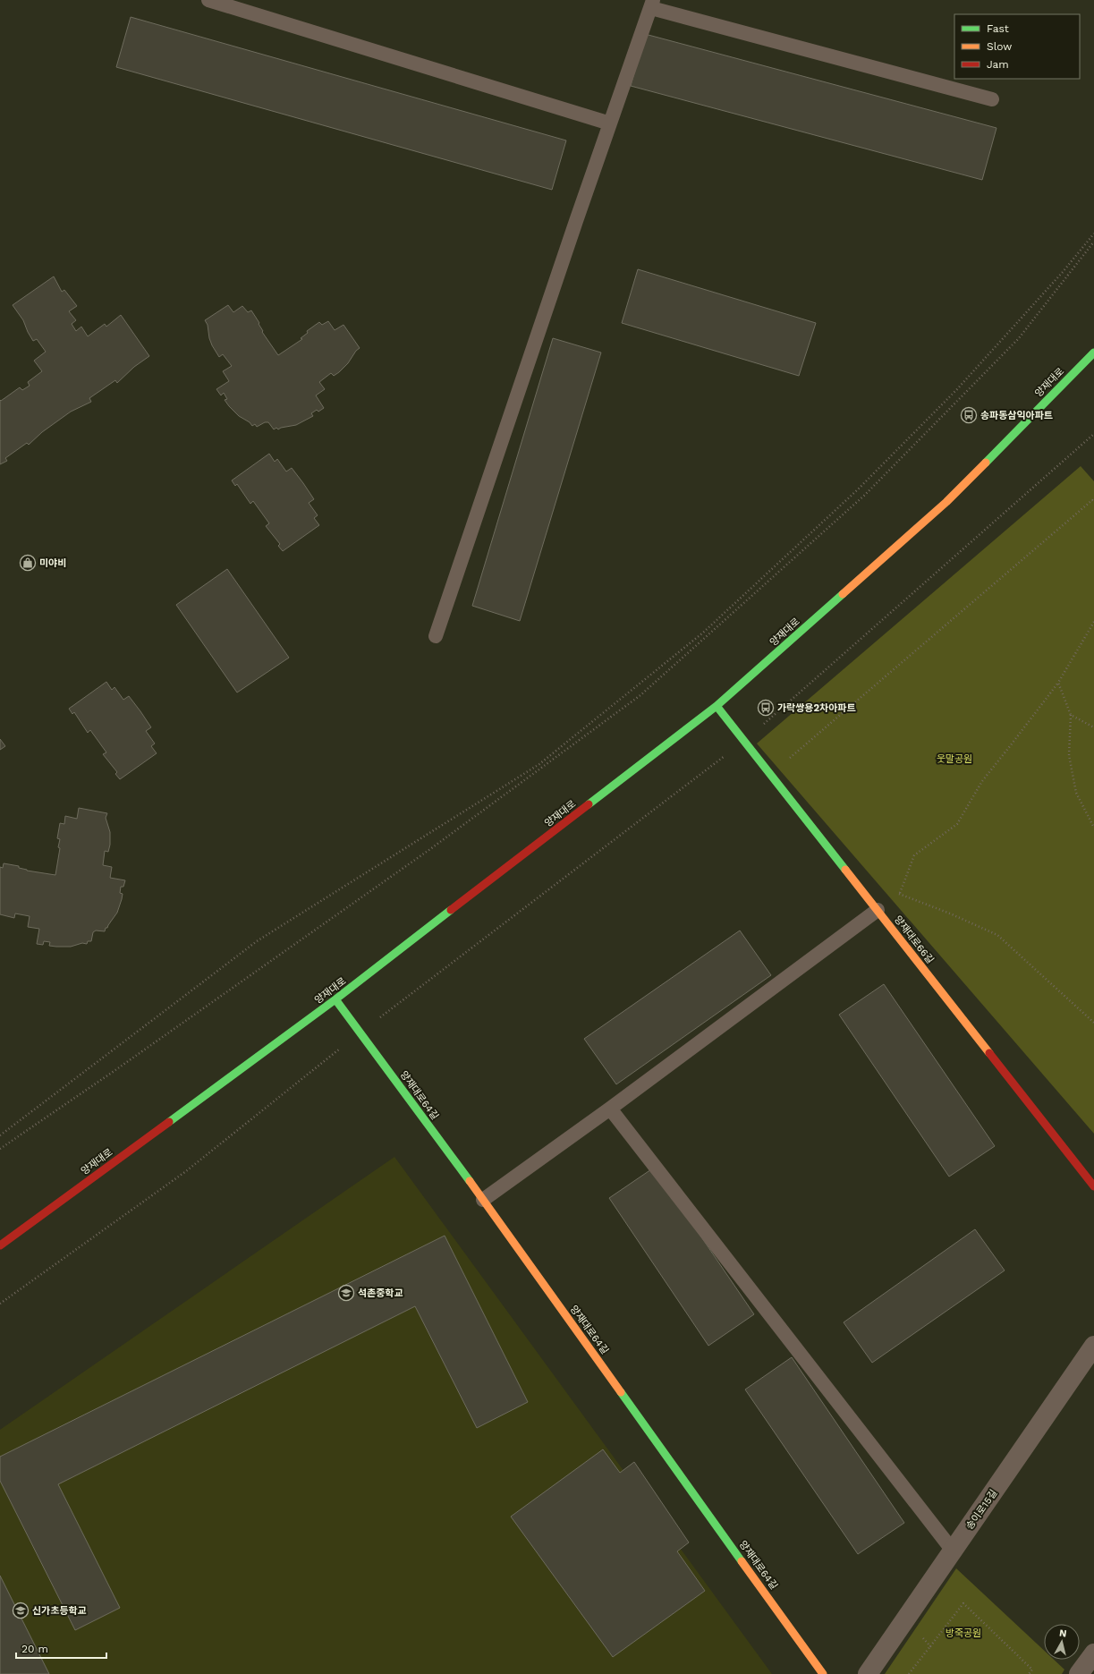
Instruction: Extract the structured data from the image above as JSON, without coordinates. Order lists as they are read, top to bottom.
{
  "streets": {
    "street": [
      "양재대로",
      "양재대로66길",
      "양재대로64길",
      "송이로15길"
    ]
  },
  "crossings": [
    ["양재대로", "양재대로66길"],
    ["양재대로", "양재대로64길"]
  ],
  "parks": ["웃말공원", "방죽공원"],
  "places": {
    "bus stop": ["송파동삼익아파트", "가락쌍용2차아파트"],
    "shop": ["미야비"],
    "school or university": ["석촌중학교", "신가초등학교"]
  },
  "legend": ["Fast", "Slow", "Jam"],
  "scale_bar": "20 m",
  "north": "top"
}
